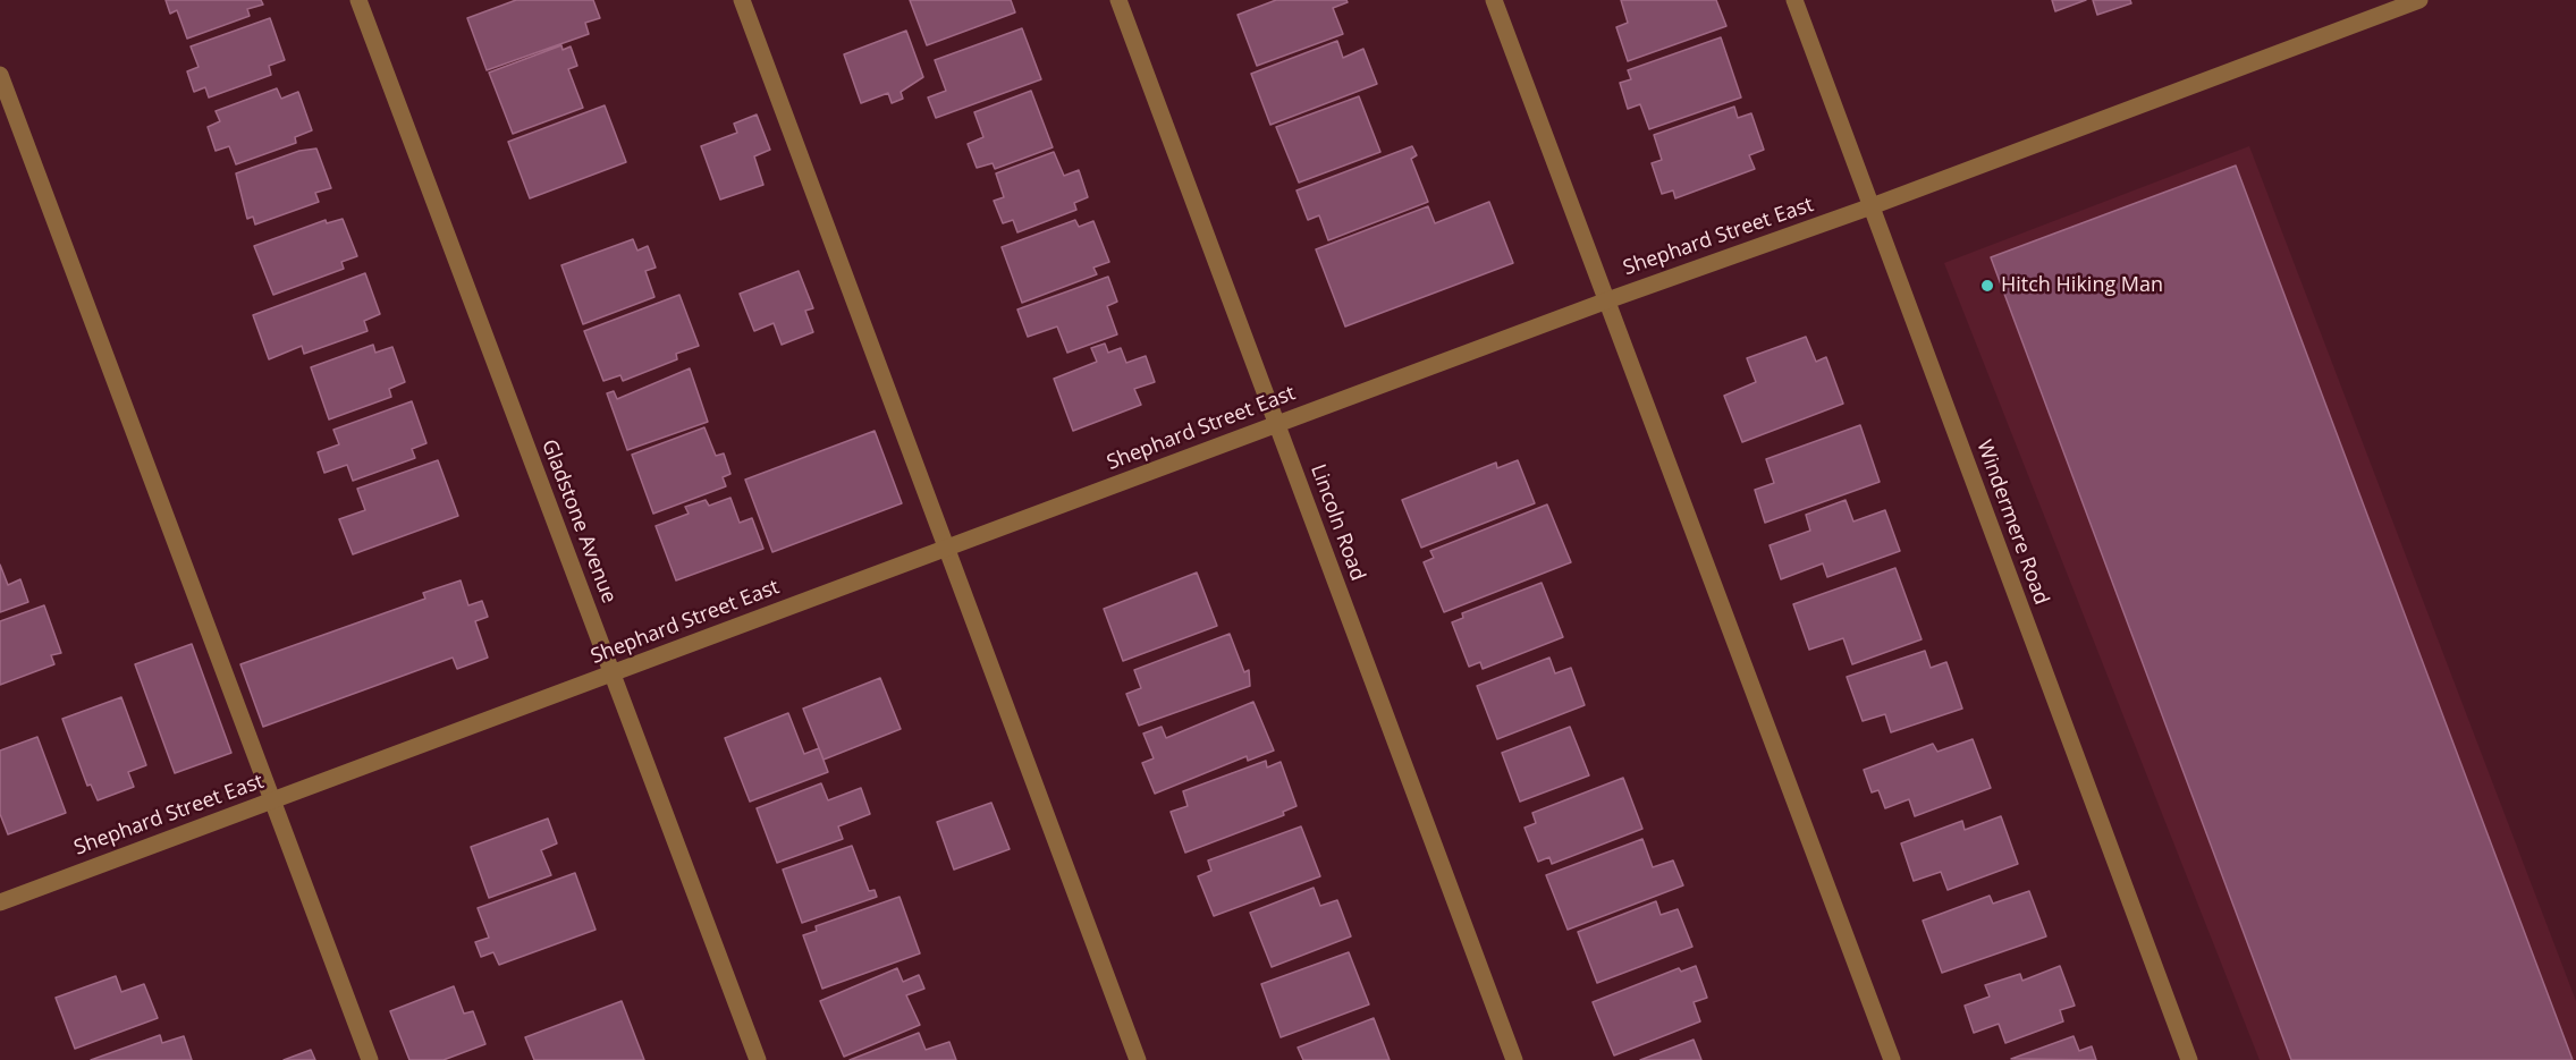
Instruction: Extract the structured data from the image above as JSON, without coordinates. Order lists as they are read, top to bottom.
{
  "streets": {
    "street": [
      "Shephard Street East",
      "Gladstone Avenue",
      "Lincoln Road",
      "Windermere Road"
    ]
  },
  "crossings": [
    ["Shephard Street East", "Gladstone Avenue"],
    ["Shephard Street East", "Lincoln Road"],
    ["Shephard Street East", "Windermere Road"]
  ],
  "places": ["Hitch Hiking Man"]
}
